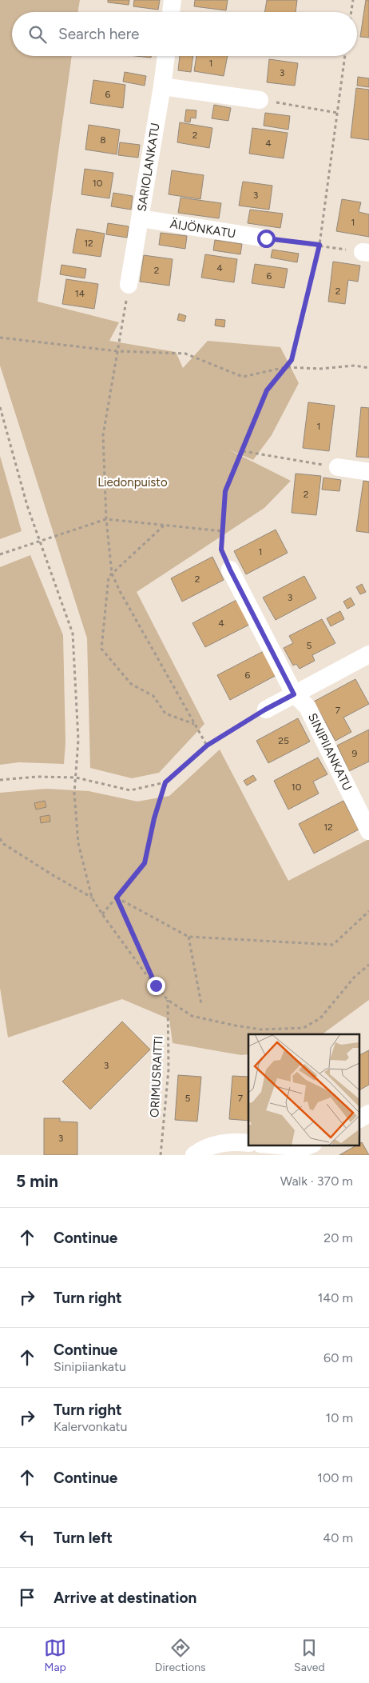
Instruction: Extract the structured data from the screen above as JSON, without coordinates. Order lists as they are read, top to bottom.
{
  "streets": {
    "street": ["SARIOLANKATU", "ÄIJÖNKATU", "SINIPIIANKATU"],
    "path": ["ORIMUSRAITTI"]
  },
  "crossings": [
    ["SARIOLANKATU", "ÄIJÖNKATU"]
  ],
  "parks": ["Liedonpuisto"],
  "house_numbers": [
    "1",
    "3",
    "6",
    "2",
    "8",
    "4",
    "10",
    "3",
    "1",
    "12",
    "4",
    "2",
    "6",
    "2",
    "14",
    "1",
    "2",
    "1",
    "2",
    "3",
    "4",
    "5",
    "6",
    "7",
    "25",
    "9",
    "10",
    "12",
    "3",
    "5",
    "7",
    "3"
  ],
  "page": {
    "search": "Search here",
    "heading": ["5 min", "Walk · 370 m"],
    "list": [
      ["Continue", "20 m"],
      ["Turn right", "140 m"],
      ["Continue", "Sinipiiankatu", "60 m"],
      ["Turn right", "Kalervonkatu", "10 m"],
      ["Continue", "100 m"],
      ["Turn left", "40 m"],
      "Arrive at destination"
    ],
    "nav": ["Map", "Directions", "Saved"]
  }
}
